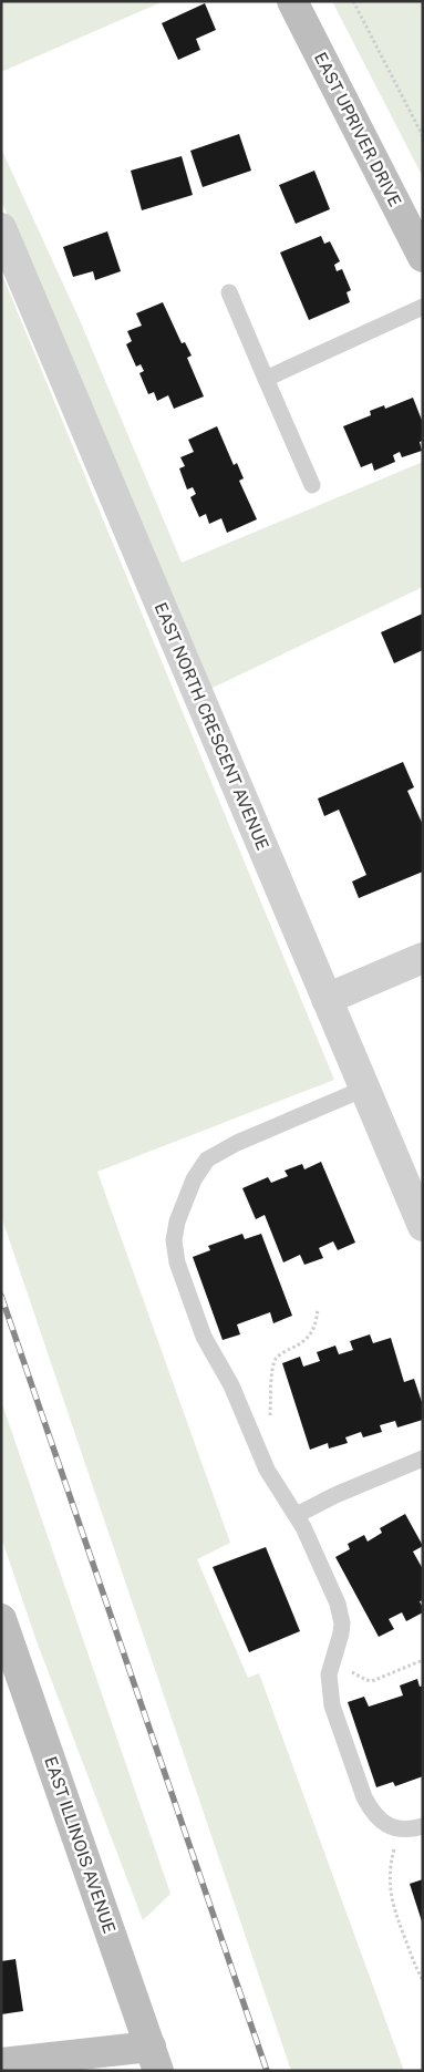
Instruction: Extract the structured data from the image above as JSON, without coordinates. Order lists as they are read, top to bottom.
{
  "streets": {
    "main road": ["EAST UPRIVER DRIVE", "EAST ILLINOIS AVENUE"],
    "street": ["EAST NORTH CRESCENT AVENUE"]
  }
}
